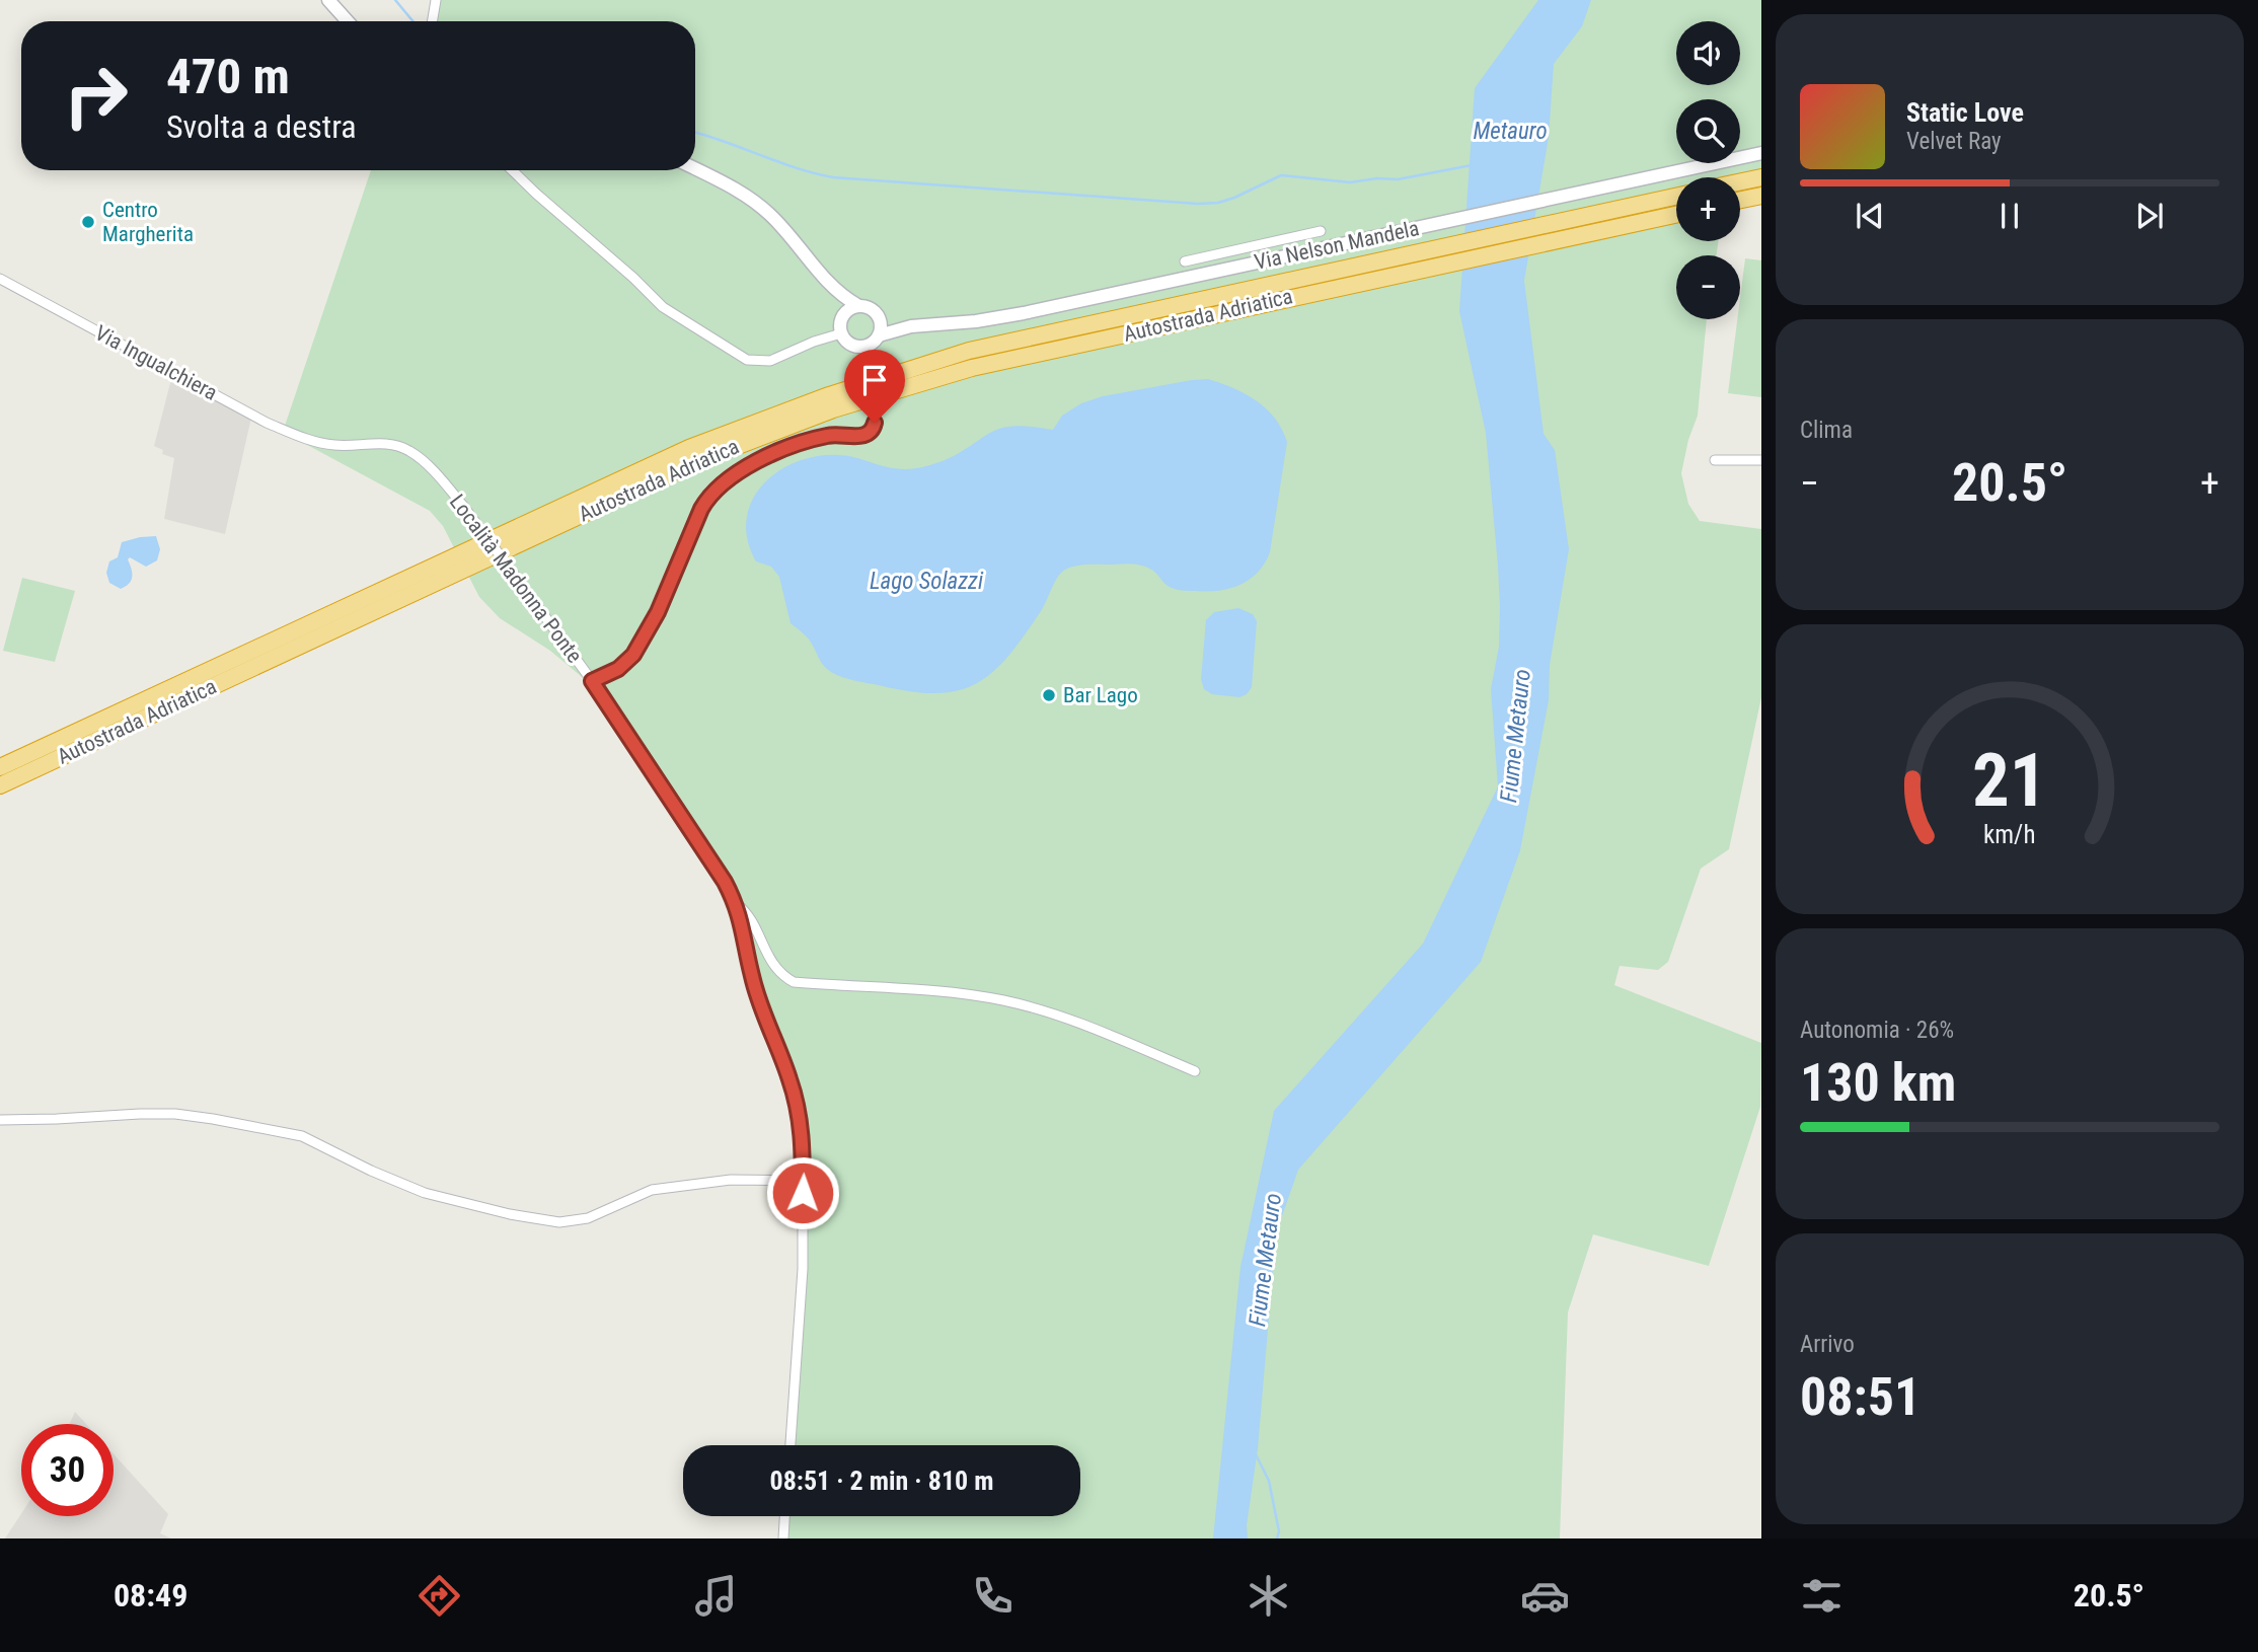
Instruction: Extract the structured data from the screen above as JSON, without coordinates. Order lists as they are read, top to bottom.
{
  "streets": {
    "highway": ["Autostrada Adriatica"],
    "main road": ["Via Nelson Mandela"],
    "street": ["Via Ingualchiera", "Località Madonna Ponte"]
  },
  "crossings": [
    ["Via Ingualchiera", "Località Madonna Ponte"]
  ],
  "water": ["Metauro", "Lago Solazzi", "Fiume Metauro"],
  "places": ["Centro Margherita", "Bar Lago"],
  "page": {
    "map_buttons": ["+", "−"],
    "turn": ["470 m", "Svolta a destra"],
    "song": ["Static Love", "Velvet Ray"],
    "tile": [
      "Clima",
      ["Autonomia · 26%", "130 km"],
      ["Arrivo", "08:51"]
    ],
    "heat": ["−", "20.5°", "+"],
    "limit": "30",
    "trip": "08:51 · 2 min · 810 m",
    "tabs": ["08:49", "20.5°"],
    "gauge": ["21", "km/h"]
  }
}
